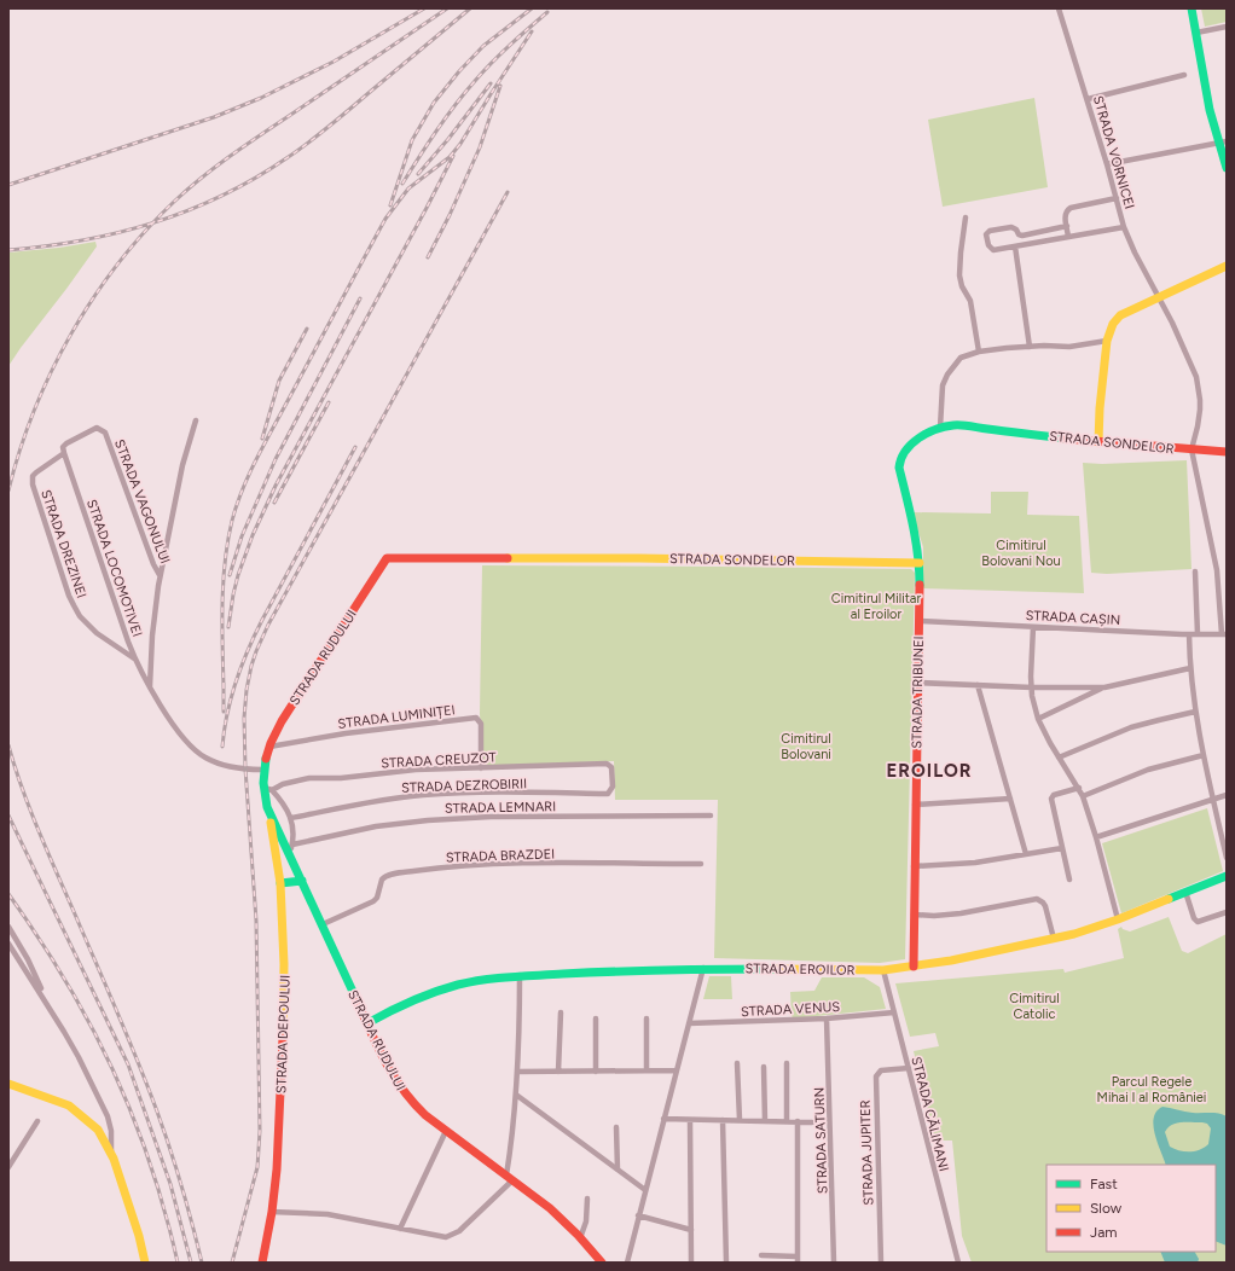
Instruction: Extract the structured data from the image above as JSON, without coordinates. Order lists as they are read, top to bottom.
{
  "streets": {
    "street": [
      "STRADA VORNICEI",
      "STRADA SONDELOR",
      "STRADA VAGONULUI",
      "STRADA DREZINEI",
      "STRADA LOCOMOTIVEI",
      "STRADA CAȘIN",
      "STRADA RUDULUI",
      "STRADA TRIBUNEI",
      "STRADA LUMINIȚEI",
      "STRADA CREUZOT",
      "STRADA DEZROBIRII",
      "STRADA LEMNARI",
      "STRADA BRAZDEI",
      "STRADA EROILOR",
      "STRADA VENUS",
      "STRADA DEPOULUI",
      "STRADA CĂLIMANI",
      "STRADA SATURN",
      "STRADA JUPITER"
    ]
  },
  "crossings": [
    ["STRADA VORNICEI", "STRADA SONDELOR"],
    ["STRADA SONDELOR", "STRADA RUDULUI"],
    ["STRADA SONDELOR", "STRADA TRIBUNEI"],
    ["STRADA VAGONULUI", "STRADA DREZINEI"],
    ["STRADA VAGONULUI", "STRADA LOCOMOTIVEI"],
    ["STRADA DREZINEI", "STRADA LOCOMOTIVEI"],
    ["STRADA LOCOMOTIVEI", "STRADA RUDULUI"],
    ["STRADA CAȘIN", "STRADA TRIBUNEI"],
    ["STRADA RUDULUI", "STRADA LUMINIȚEI"],
    ["STRADA RUDULUI", "STRADA CREUZOT"],
    ["STRADA RUDULUI", "STRADA BRAZDEI"],
    ["STRADA RUDULUI", "STRADA EROILOR"],
    ["STRADA RUDULUI", "STRADA DEPOULUI"],
    ["STRADA TRIBUNEI", "STRADA EROILOR"],
    ["STRADA LUMINIȚEI", "STRADA CREUZOT"],
    ["STRADA CREUZOT", "STRADA DEZROBIRII"],
    ["STRADA EROILOR", "STRADA CĂLIMANI"],
    ["STRADA VENUS", "STRADA CĂLIMANI"],
    ["STRADA VENUS", "STRADA SATURN"],
    ["STRADA CĂLIMANI", "STRADA JUPITER"]
  ],
  "districts": ["EROILOR"],
  "parks": [
    "Cimitirul Bolovani Nou",
    "Cimitirul Militar al Eroilor",
    "Cimitirul Bolovani",
    "Cimitirul Catolic",
    "Parcul Regele Mihai I al României"
  ],
  "legend": ["Fast", "Slow", "Jam"]
}
